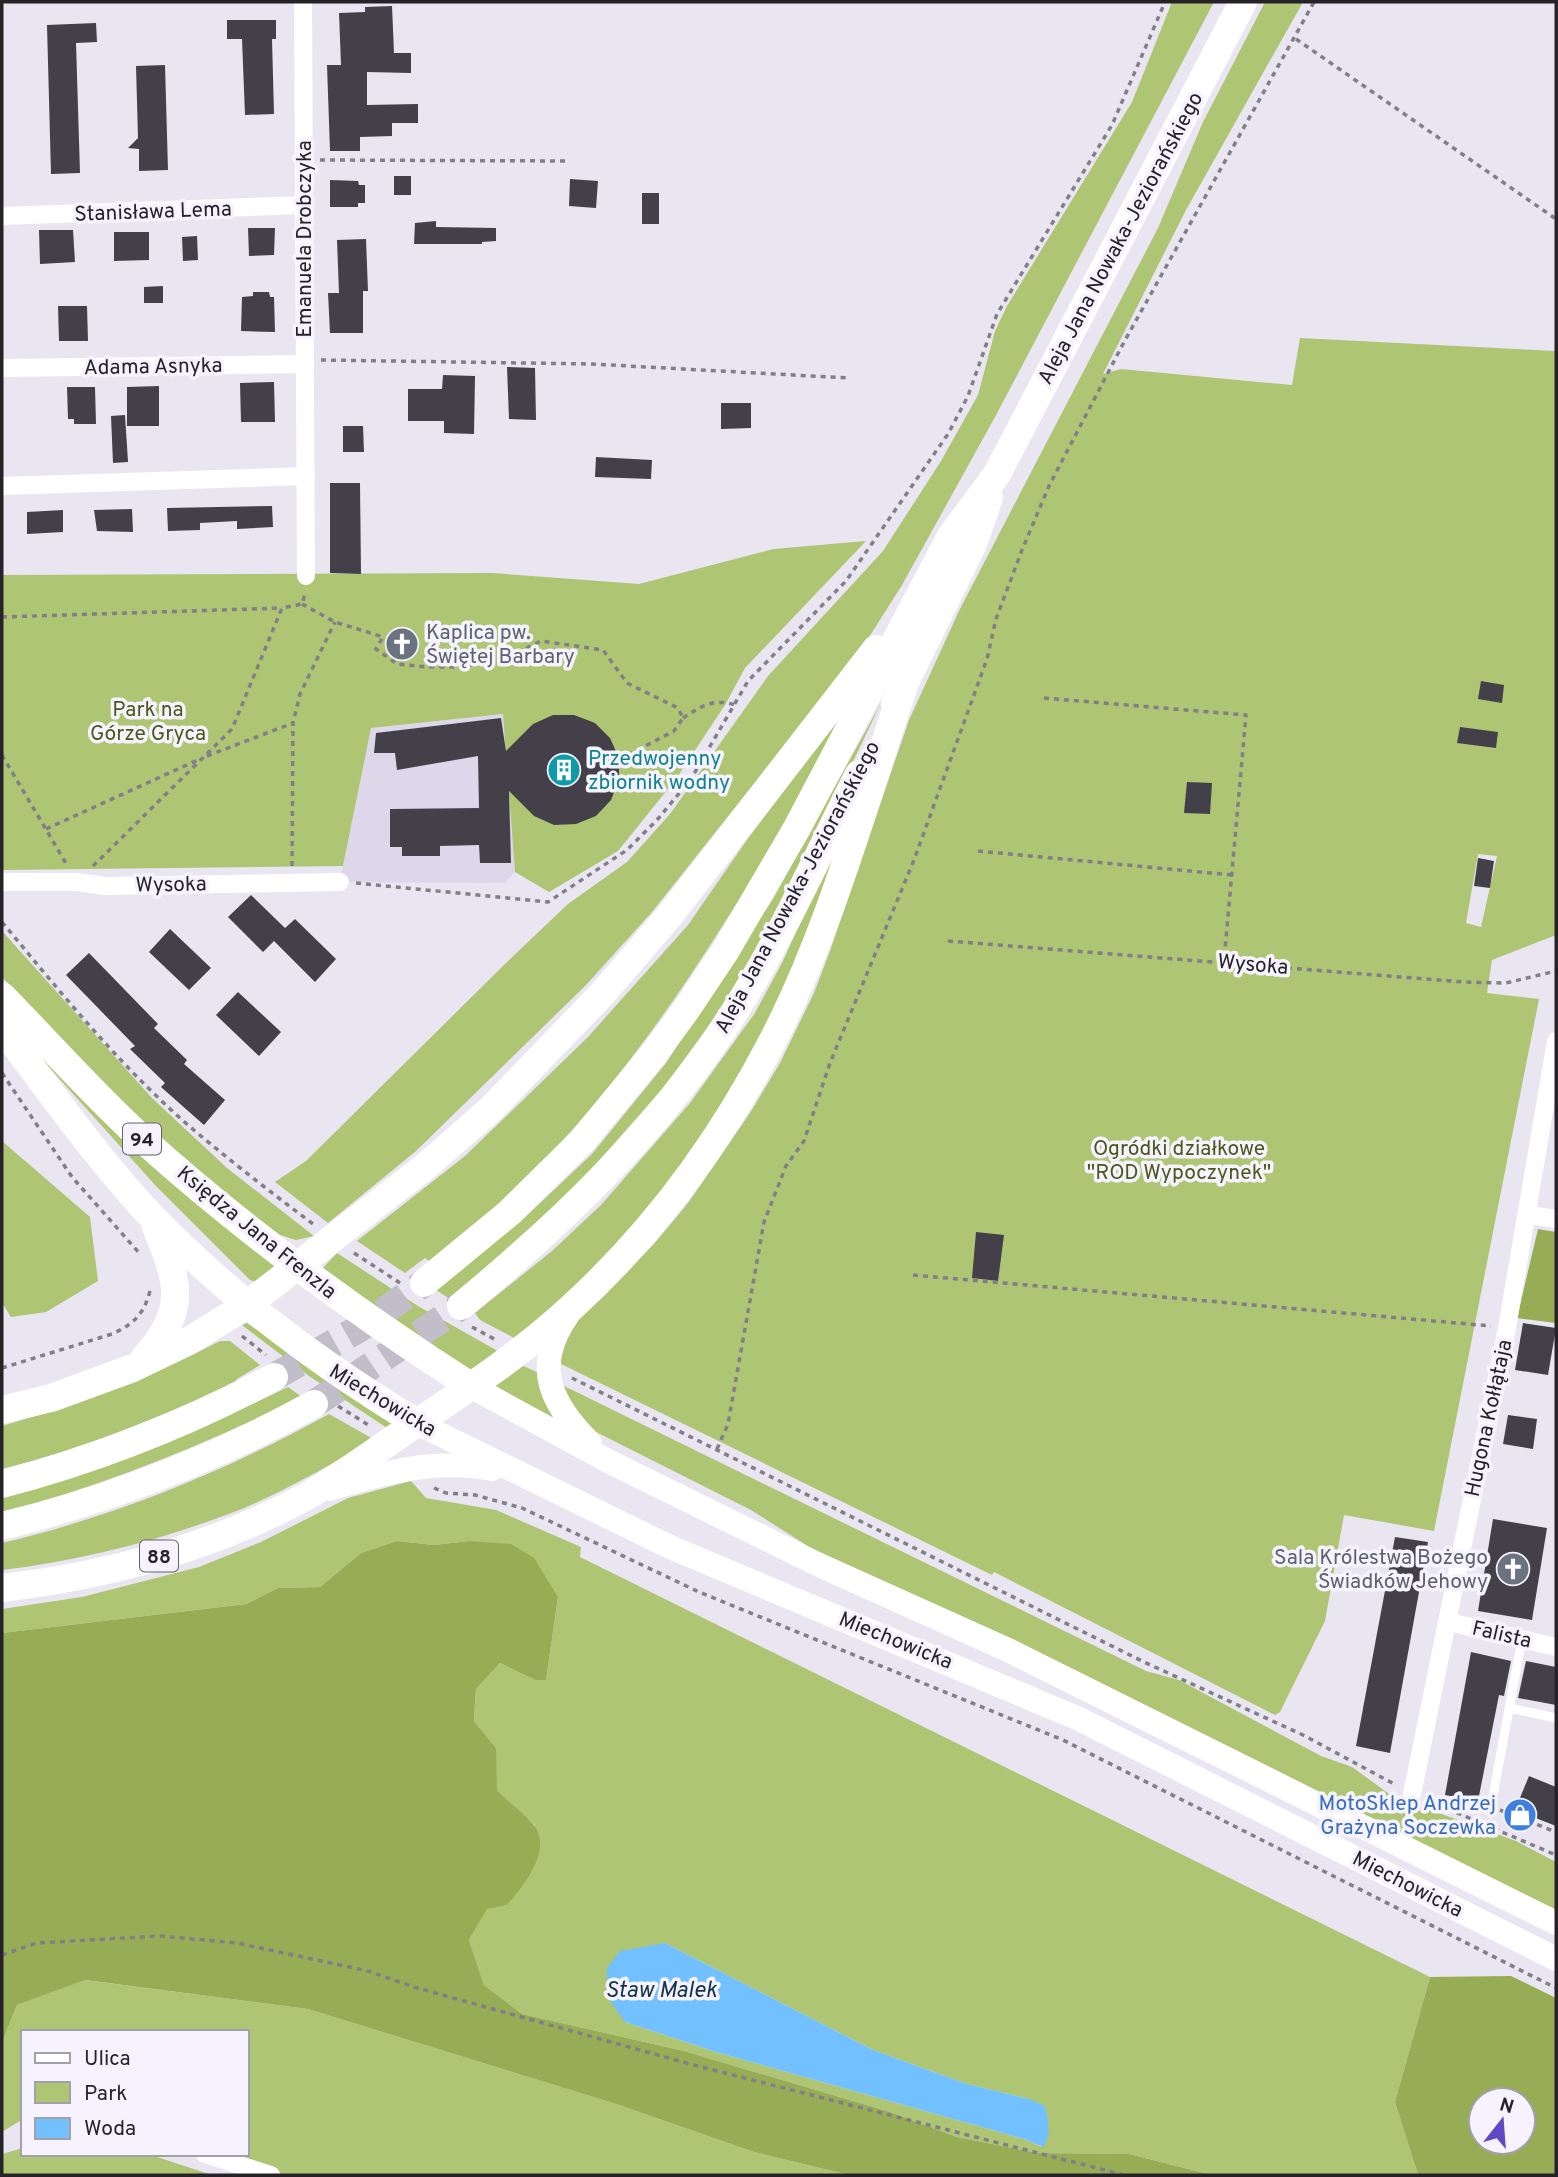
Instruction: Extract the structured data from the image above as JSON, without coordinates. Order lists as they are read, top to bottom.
{
  "streets": {
    "main road": [
      "Aleja Jana Nowaka-Jeziorańskiego",
      "94",
      "Księdza Jana Frenzla",
      "Miechowicka",
      "88"
    ],
    "street": [
      "Stanisława Lema",
      "Emanuela Drobczyka",
      "Adama Asnyka",
      "Wysoka",
      "Hugona Kołłątaja",
      "Falista"
    ]
  },
  "crossings": [
    ["Stanisława Lema", "Emanuela Drobczyka"],
    ["Emanuela Drobczyka", "Adama Asnyka"],
    ["94", "Miechowicka"],
    ["Księdza Jana Frenzla", "Miechowicka"],
    ["Księdza Jana Frenzla", "88"],
    ["Miechowicka", "88"],
    ["Hugona Kołłątaja", "Falista"]
  ],
  "water": ["Staw Malek"],
  "parks": ["Park na Górze Gryca", "Ogródki działkowe \"ROD Wypoczynek\""],
  "places": {
    "church": ["Kaplica pw. Świętej Barbary", "Sala Królestwa Bożego Świadków Jehowy"],
    "building": ["Przedwojenny zbiornik wodny"],
    "shop": ["MotoSklep Andrzej Grażyna Soczewka"]
  },
  "legend": ["Ulica", "Park", "Woda"],
  "north": "top"
}
